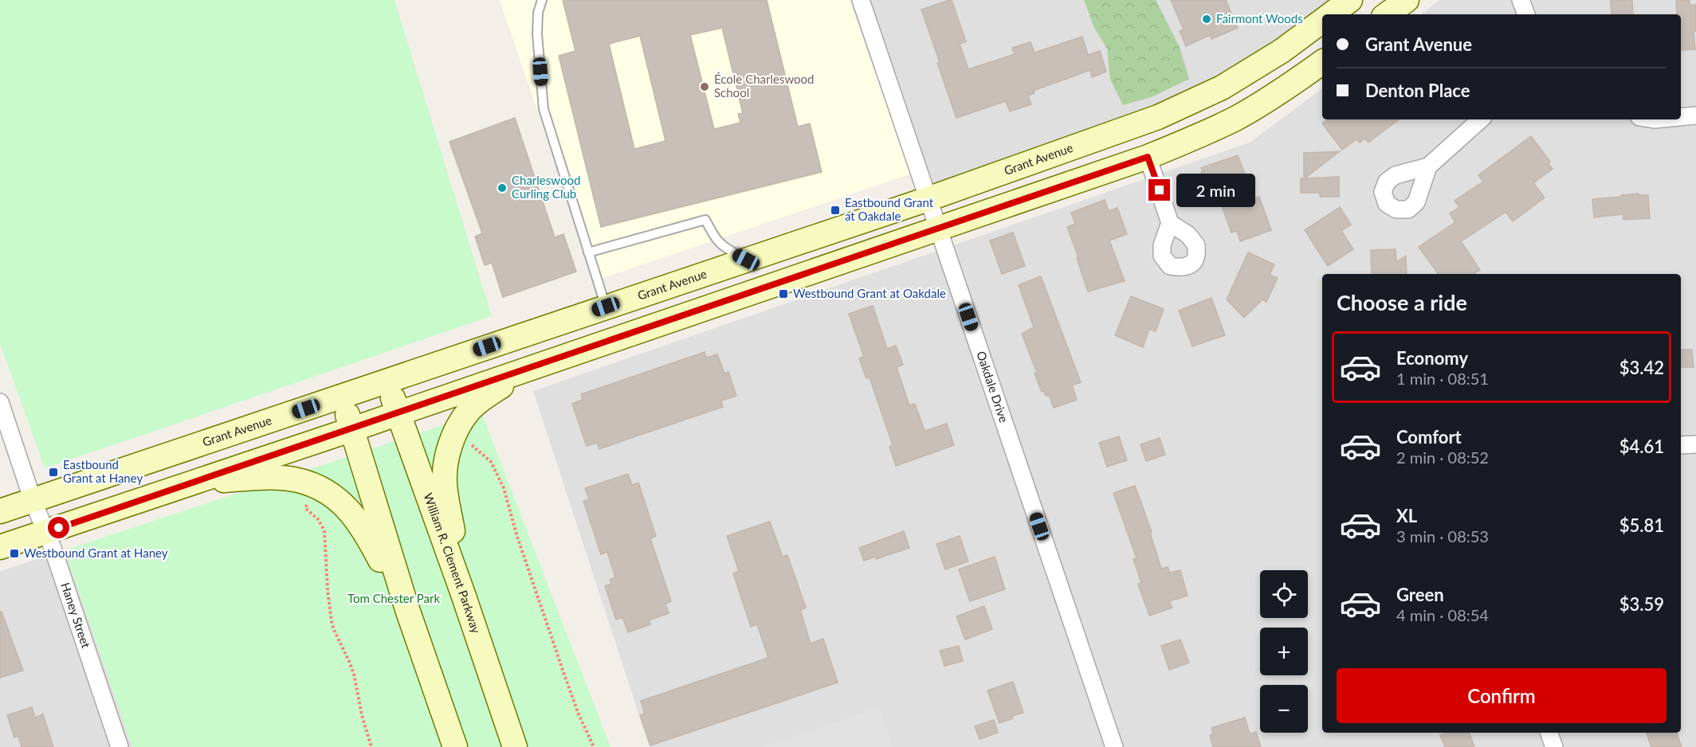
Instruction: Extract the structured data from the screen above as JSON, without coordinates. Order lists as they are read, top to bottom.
{
  "streets": {
    "main road": ["Grant Avenue", "William R. Clement Parkway"],
    "street": ["Oakdale Drive", "Haney Street"]
  },
  "crossings": [
    ["Grant Avenue", "Oakdale Drive"],
    ["Grant Avenue", "William R. Clement Parkway"],
    ["Grant Avenue", "Haney Street"]
  ],
  "parks": ["Tom Chester Park"],
  "places": {
    "other": ["Fairmont Woods", "École Charleswood School", "Charleswood Curling Club"],
    "transit": [
      "Eastbound Grant at Oakdale",
      "Westbound Grant at Oakdale",
      "Eastbound Grant at Haney",
      "Westbound Grant at Haney"
    ]
  },
  "page": {
    "banner": ["Grant Avenue", "Denton Place"],
    "bubble": "2 min",
    "heading": "Choose a ride",
    "list": [
      {
        "name": "Economy",
        "note": "1 min · 08:51",
        "value": "$3.42"
      },
      {
        "name": "Comfort",
        "note": "2 min · 08:52",
        "value": "$4.61"
      },
      {
        "name": "XL",
        "note": "3 min · 08:53",
        "value": "$5.81"
      },
      {
        "name": "Green",
        "note": "4 min · 08:54",
        "value": "$3.59"
      }
    ],
    "map_buttons": ["+", "−"],
    "buttons": "Confirm"
  }
}
